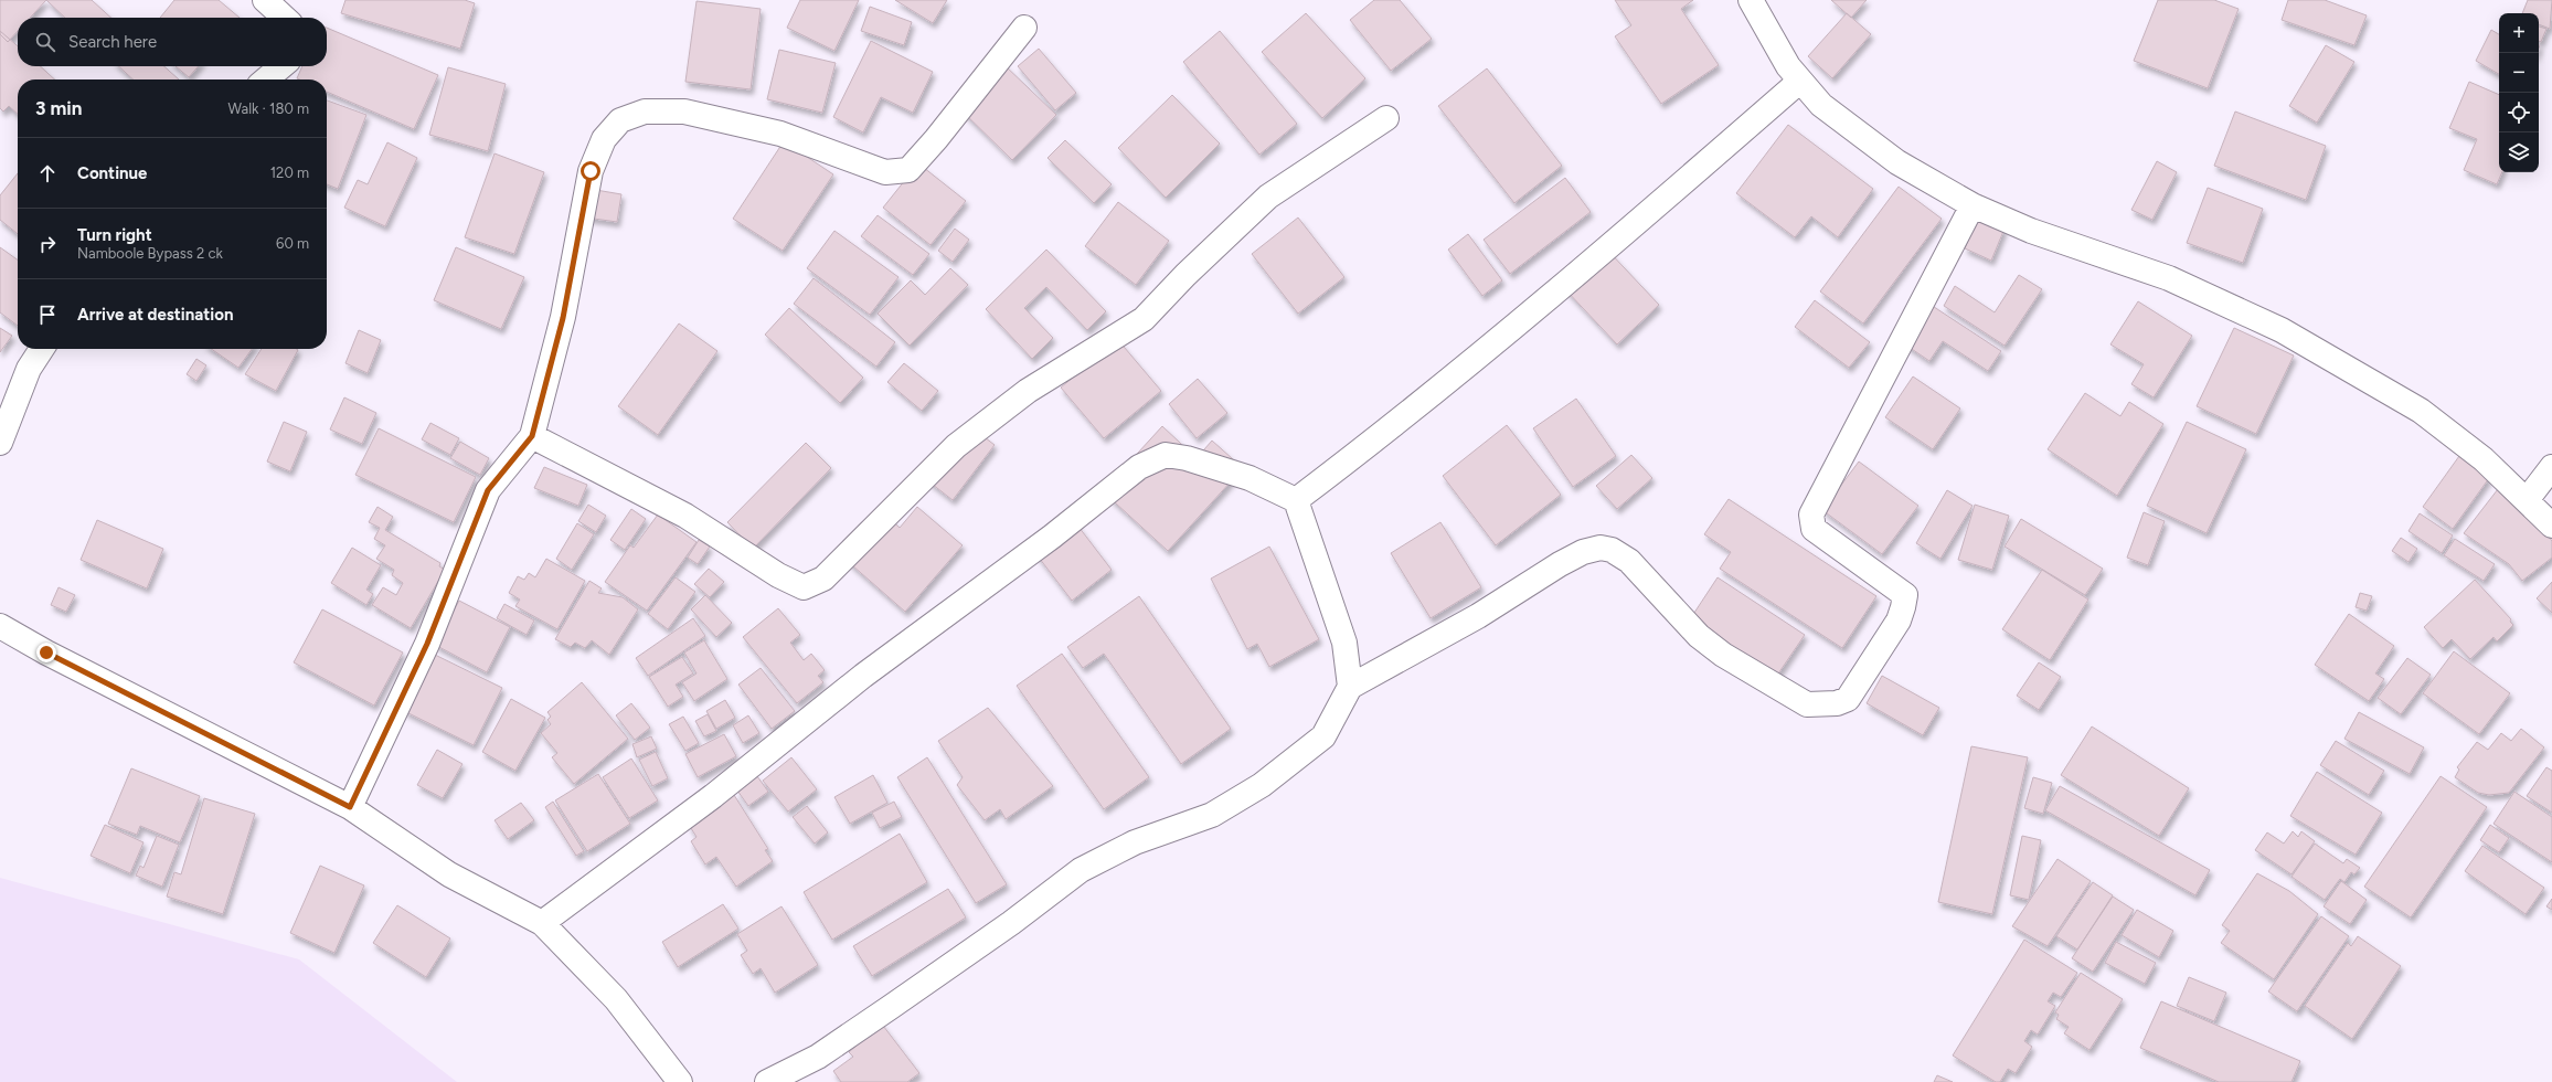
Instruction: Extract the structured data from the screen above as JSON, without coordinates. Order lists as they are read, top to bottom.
{
  "page": {
    "map_buttons": ["+", "−"],
    "search": "Search here",
    "heading": ["3 min", "Walk · 180 m"],
    "list": [
      ["Continue", "120 m"],
      ["Turn right", "Namboole Bypass 2 ck", "60 m"],
      "Arrive at destination"
    ]
  }
}
